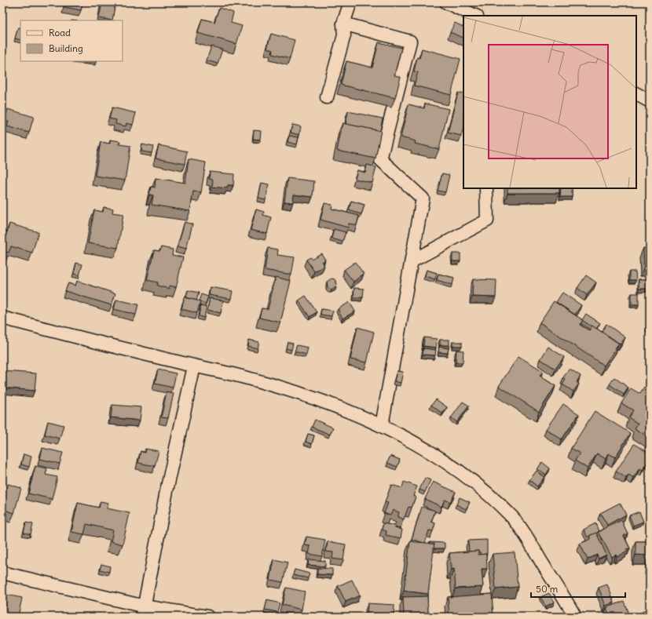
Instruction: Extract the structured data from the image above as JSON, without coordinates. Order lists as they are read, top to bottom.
{
  "legend": ["Road", "Building"],
  "scale_bar": "50 m"
}
